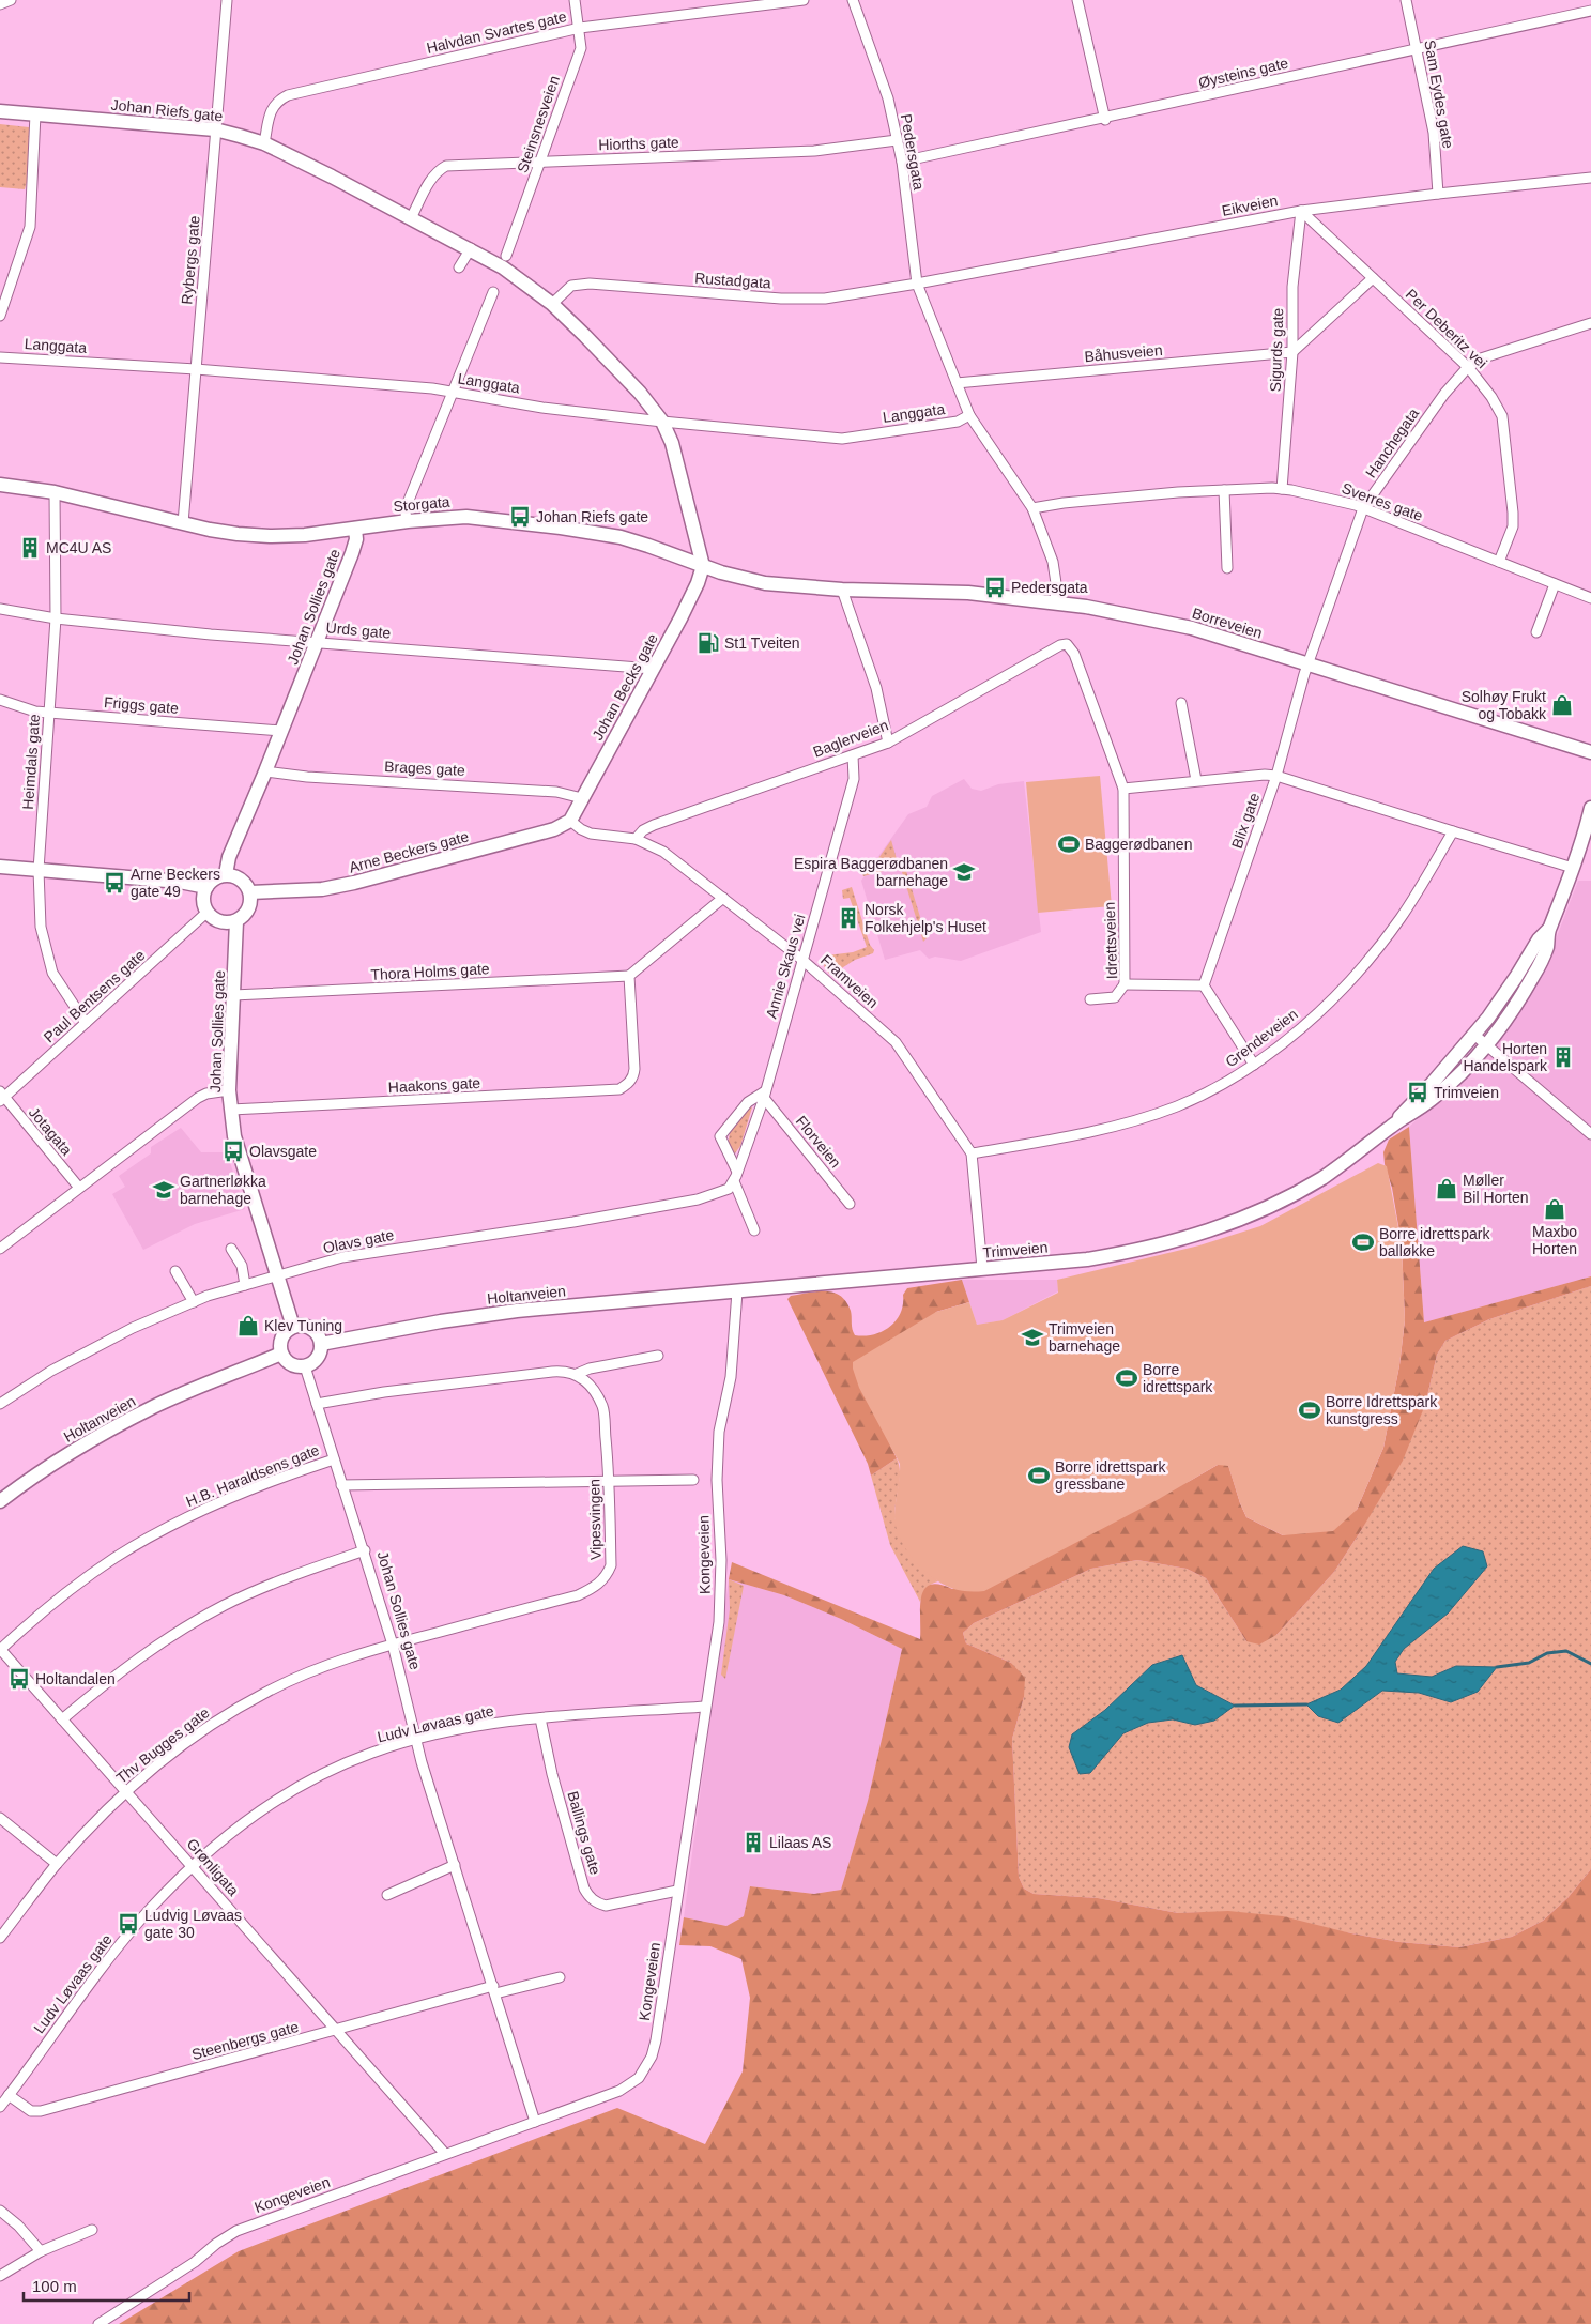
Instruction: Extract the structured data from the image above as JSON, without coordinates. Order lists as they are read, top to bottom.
{
  "streets": {
    "main road": [
      "Johan Riefs gate",
      "Storgata",
      "Johan Sollies gate",
      "Borreveien",
      "Johan Becks gate",
      "Arne Beckers gate",
      "Trimveien",
      "Holtanveien"
    ],
    "street": [
      "Halvdan Svartes gate",
      "Øysteins gate",
      "Sam Eydes gate",
      "Steinsnesveien",
      "Hiorths gate",
      "Pedersgata",
      "Eikveien",
      "Rybergs gate",
      "Rustadgata",
      "Per Deberitz vei",
      "Langgata",
      "Sigurds gate",
      "Båhusveien",
      "Hanchegata",
      "Sverres gate",
      "Urds gate",
      "Friggs gate",
      "Baglerveien",
      "Heimdals gate",
      "Brages gate",
      "Blix gate",
      "Idrettsveien",
      "Annie Skaus vei",
      "Thora Holms gate",
      "Framveien",
      "Paul Bentsens gate",
      "Grendeveien",
      "Haakons gate",
      "Jotagata",
      "Florveien",
      "Olavs gate",
      "H.B. Haraldsens gate",
      "Vipesvingen",
      "Kongeveien",
      "Ludv Løvaas gate",
      "Thv Bugges gate",
      "Ballings gate",
      "Grønligata",
      "Steenbergs gate"
    ]
  },
  "crossings": [
    ["Halvdan Svartes gate", "Johan Riefs gate"],
    ["Halvdan Svartes gate", "Steinsnesveien"],
    ["Øysteins gate", "Sam Eydes gate"],
    ["Øysteins gate", "Pedersgata"],
    ["Sam Eydes gate", "Eikveien"],
    ["Johan Riefs gate", "Hiorths gate"],
    ["Johan Riefs gate", "Rybergs gate"],
    ["Johan Riefs gate", "Rustadgata"],
    ["Johan Riefs gate", "Langgata"],
    ["Johan Riefs gate", "Storgata"],
    ["Johan Riefs gate", "Johan Becks gate"],
    ["Steinsnesveien", "Hiorths gate"],
    ["Hiorths gate", "Pedersgata"],
    ["Pedersgata", "Eikveien"],
    ["Pedersgata", "Rustadgata"],
    ["Pedersgata", "Langgata"],
    ["Pedersgata", "Båhusveien"],
    ["Pedersgata", "Sverres gate"],
    ["Pedersgata", "Borreveien"],
    ["Eikveien", "Rustadgata"],
    ["Eikveien", "Per Deberitz vei"],
    ["Eikveien", "Sigurds gate"],
    ["Rybergs gate", "Langgata"],
    ["Rybergs gate", "Storgata"],
    ["Per Deberitz vei", "Sigurds gate"],
    ["Per Deberitz vei", "Hanchegata"],
    ["Per Deberitz vei", "Sverres gate"],
    ["Sigurds gate", "Båhusveien"],
    ["Sigurds gate", "Sverres gate"],
    ["Hanchegata", "Sverres gate"],
    ["Hanchegata", "Borreveien"],
    ["Hanchegata", "Blix gate"],
    ["Storgata", "Johan Sollies gate"],
    ["Storgata", "Borreveien"],
    ["Storgata", "Johan Becks gate"],
    ["Storgata", "Heimdals gate"],
    ["Johan Sollies gate", "Urds gate"],
    ["Johan Sollies gate", "Friggs gate"],
    ["Johan Sollies gate", "Brages gate"],
    ["Johan Sollies gate", "Arne Beckers gate"],
    ["Johan Sollies gate", "Thora Holms gate"],
    ["Johan Sollies gate", "Paul Bentsens gate"],
    ["Johan Sollies gate", "Haakons gate"],
    ["Johan Sollies gate", "Olavs gate"],
    ["Johan Sollies gate", "Holtanveien"],
    ["Johan Sollies gate", "H.B. Haraldsens gate"],
    ["Johan Sollies gate", "Vipesvingen"],
    ["Johan Sollies gate", "Kongeveien"],
    ["Johan Sollies gate", "Ludv Løvaas gate"],
    ["Johan Sollies gate", "Thv Bugges gate"],
    ["Johan Sollies gate", "Steenbergs gate"],
    ["Borreveien", "Blix gate"],
    ["Urds gate", "Johan Becks gate"],
    ["Urds gate", "Heimdals gate"],
    ["Johan Becks gate", "Brages gate"],
    ["Johan Becks gate", "Arne Beckers gate"],
    ["Johan Becks gate", "Framveien"],
    ["Friggs gate", "Heimdals gate"],
    ["Baglerveien", "Idrettsveien"],
    ["Baglerveien", "Annie Skaus vei"],
    ["Baglerveien", "Framveien"],
    ["Heimdals gate", "Paul Bentsens gate"],
    ["Blix gate", "Idrettsveien"],
    ["Arne Beckers gate", "Framveien"],
    ["Arne Beckers gate", "Paul Bentsens gate"],
    ["Annie Skaus vei", "Framveien"],
    ["Annie Skaus vei", "Florveien"],
    ["Thora Holms gate", "Haakons gate"],
    ["Framveien", "Grendeveien"],
    ["Framveien", "Trimveien"],
    ["Paul Bentsens gate", "Jotagata"],
    ["Trimveien", "Holtanveien"],
    ["Trimveien", "Kongeveien"],
    ["Holtanveien", "Kongeveien"],
    ["H.B. Haraldsens gate", "Grønligata"],
    ["Vipesvingen", "Thv Bugges gate"],
    ["Kongeveien", "Ludv Løvaas gate"],
    ["Kongeveien", "Ballings gate"],
    ["Kongeveien", "Grønligata"],
    ["Ludv Løvaas gate", "Ballings gate"],
    ["Ludv Løvaas gate", "Grønligata"],
    ["Ludv Løvaas gate", "Steenbergs gate"],
    ["Thv Bugges gate", "Grønligata"],
    ["Grønligata", "Steenbergs gate"]
  ],
  "places": {
    "bus stop": [
      "Johan Riefs gate",
      "Pedersgata",
      "Arne Beckers gate 49",
      "Trimveien",
      "Olavsgate",
      "Holtandalen",
      "Ludvig Løvaas gate 30"
    ],
    "building": [
      "MC4U AS",
      "Norsk Folkehjelp's Huset",
      "Horten Handelspark",
      "Lilaas AS"
    ],
    "fuel station": ["St1 Tveiten"],
    "shop": [
      "Solhøy Frukt og Tobakk",
      "Møller Bil Horten",
      "Maxbo Horten",
      "Klev Tuning"
    ],
    "sports": [
      "Baggerødbanen",
      "Borre idrettspark balløkke",
      "Borre idrettspark",
      "Borre Idrettspark kunstgress",
      "Borre idrettspark gressbane"
    ],
    "school or university": ["Espira Baggerødbanen barnehage", "Gartnerløkka barnehage", "Trimveien barnehage"]
  },
  "scale_bar": "100 m"
}
